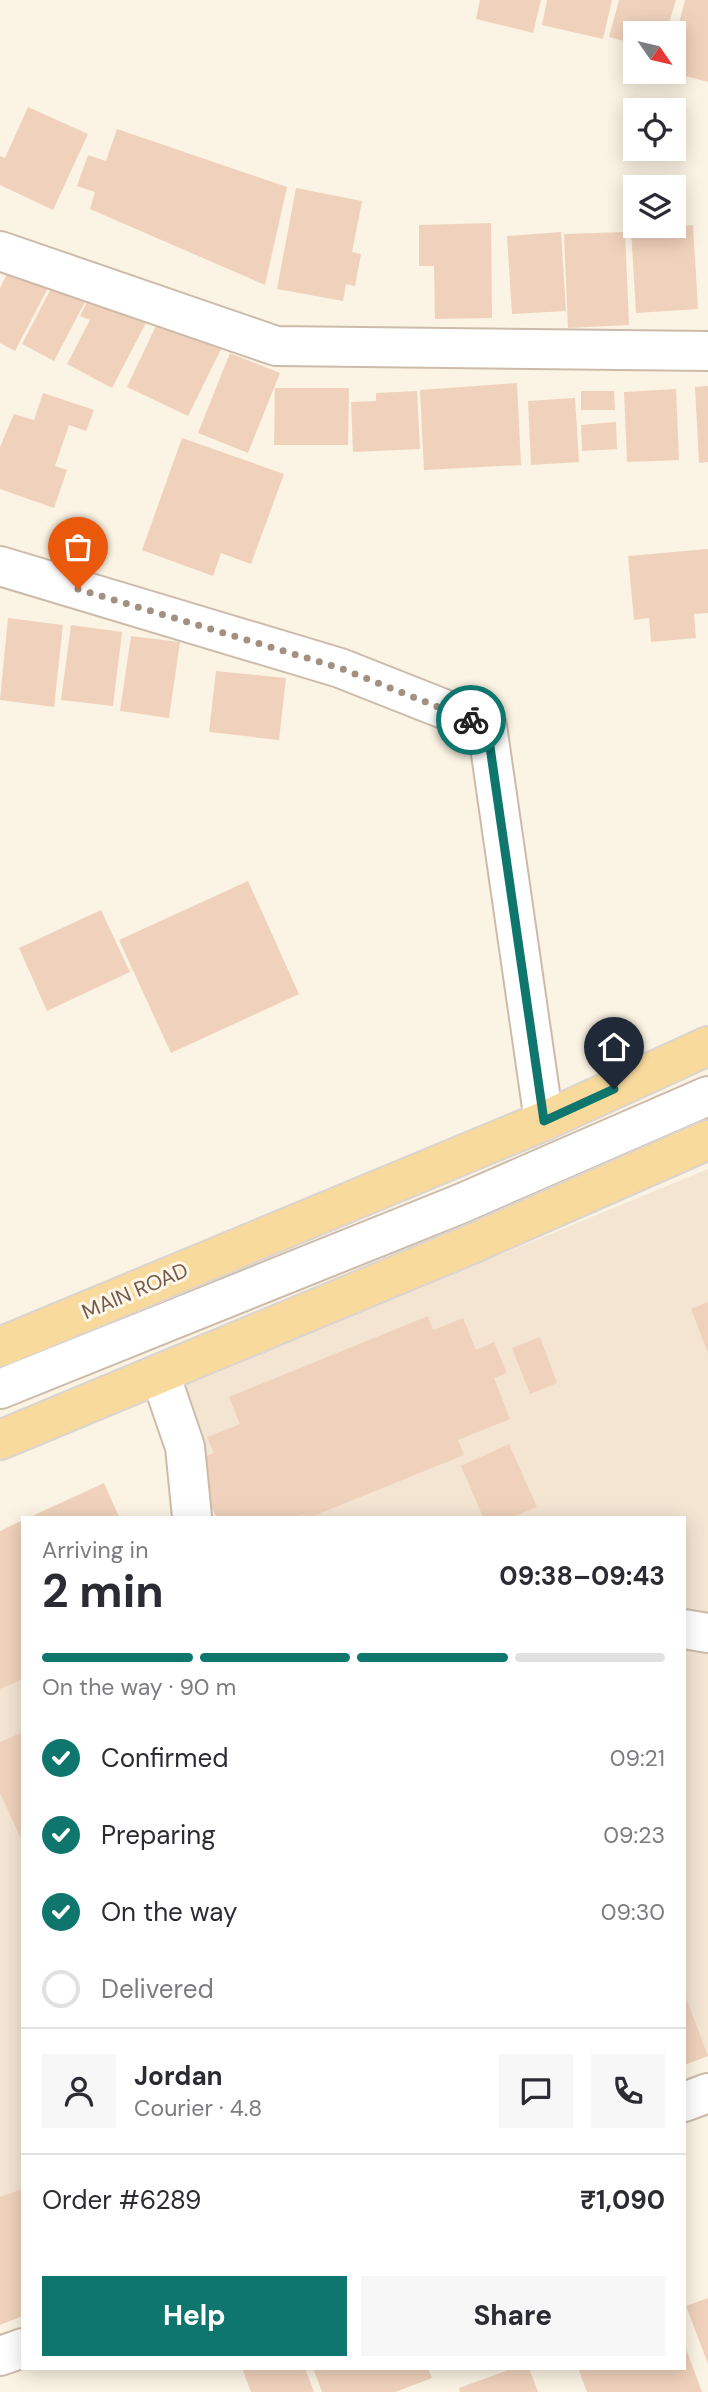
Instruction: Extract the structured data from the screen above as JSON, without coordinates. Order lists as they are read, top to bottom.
{
  "streets": {
    "main road": ["MAIN ROAD"]
  },
  "north": "bottom right",
  "page": {
    "heading": ["2 min", "Arriving in", "09:38–09:43"],
    "panel": [
      "Jordan",
      "Courier · 4.8",
      "Order #6289",
      "₹1,090"
    ],
    "bar": "On the way · 90 m",
    "list": [
      ["Confirmed", "09:21"],
      ["Preparing", "09:23"],
      ["On the way", "09:30"],
      "Delivered"
    ],
    "buttons": ["Help", "Share"]
  }
}
